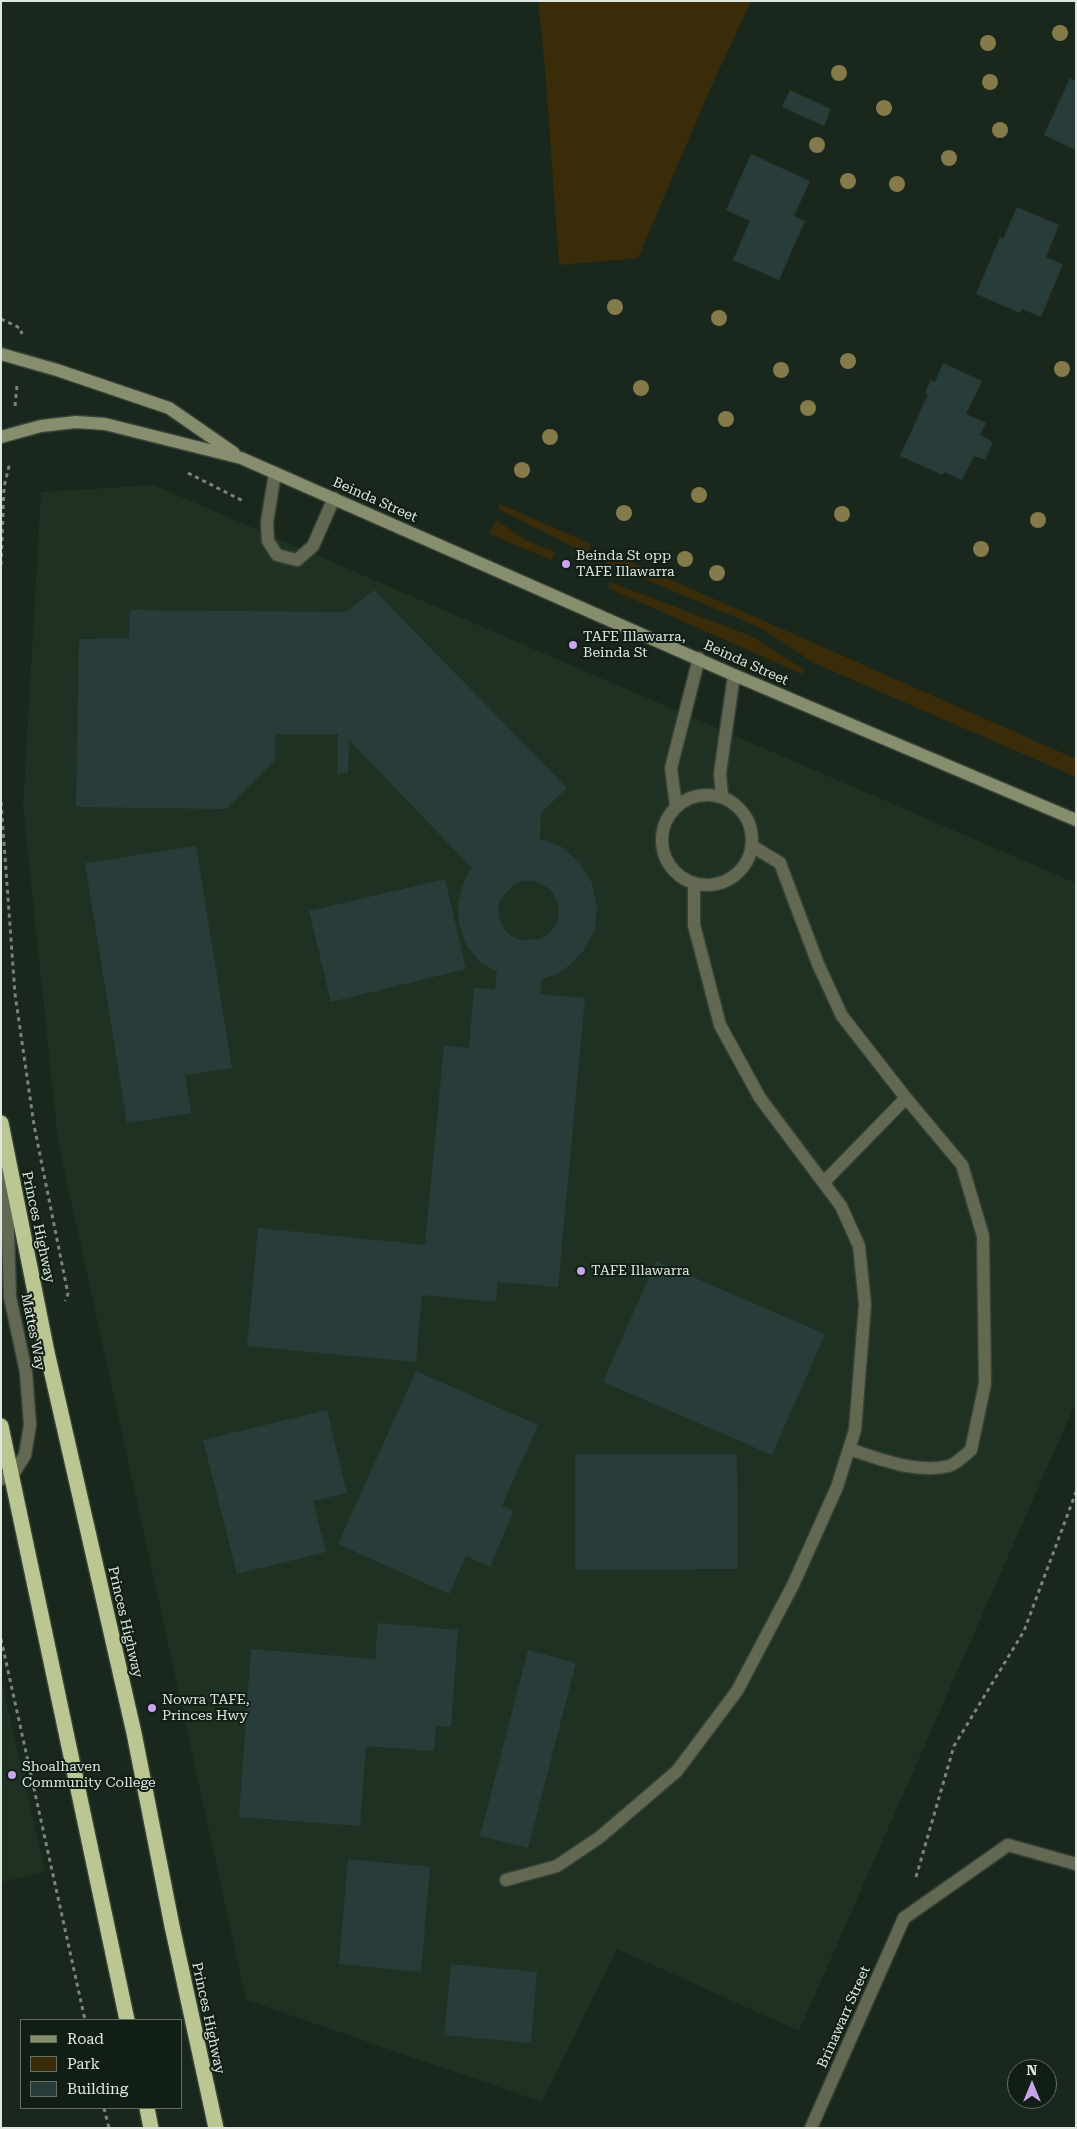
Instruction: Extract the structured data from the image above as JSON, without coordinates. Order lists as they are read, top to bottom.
{
  "streets": {
    "highway": ["Princes Highway"],
    "street": ["Beinda Street", "Mattes Way", "Brinawarr Street"]
  },
  "crossings": [
    ["Princes Highway", "Mattes Way"]
  ],
  "places": [
    "Beinda St opp TAFE Illawarra",
    "TAFE Illawarra, Beinda St",
    "TAFE Illawarra",
    "Nowra TAFE, Princes Hwy",
    "Shoalhaven Community College"
  ],
  "legend": ["Road", "Park", "Building"],
  "north": "top"
}
